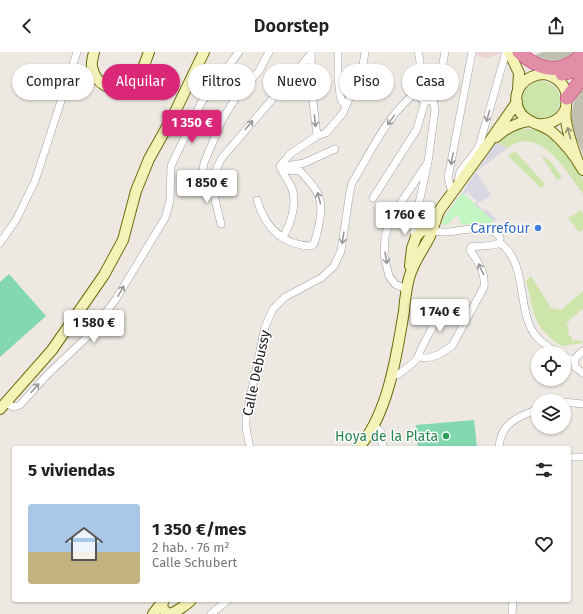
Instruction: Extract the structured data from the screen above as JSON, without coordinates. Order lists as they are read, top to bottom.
{
  "streets": {
    "street": ["Calle Debussy"]
  },
  "places": ["Carrefour", "Hoya de la Plata"],
  "page": {
    "header": "Doorstep",
    "chip": [
      "Comprar",
      "Alquilar",
      "Filtros",
      "Nuevo",
      "Piso",
      "Casa"
    ],
    "price": [
      "1 350 €",
      "1 850 €",
      "1 760 €",
      "1 740 €",
      "1 580 €"
    ],
    "heading": "5 viviendas",
    "list": [
      {
        "name": "1 350 €/mes",
        "note": "2 hab. · 76 m² · Calle Schubert"
      }
    ]
  }
}
